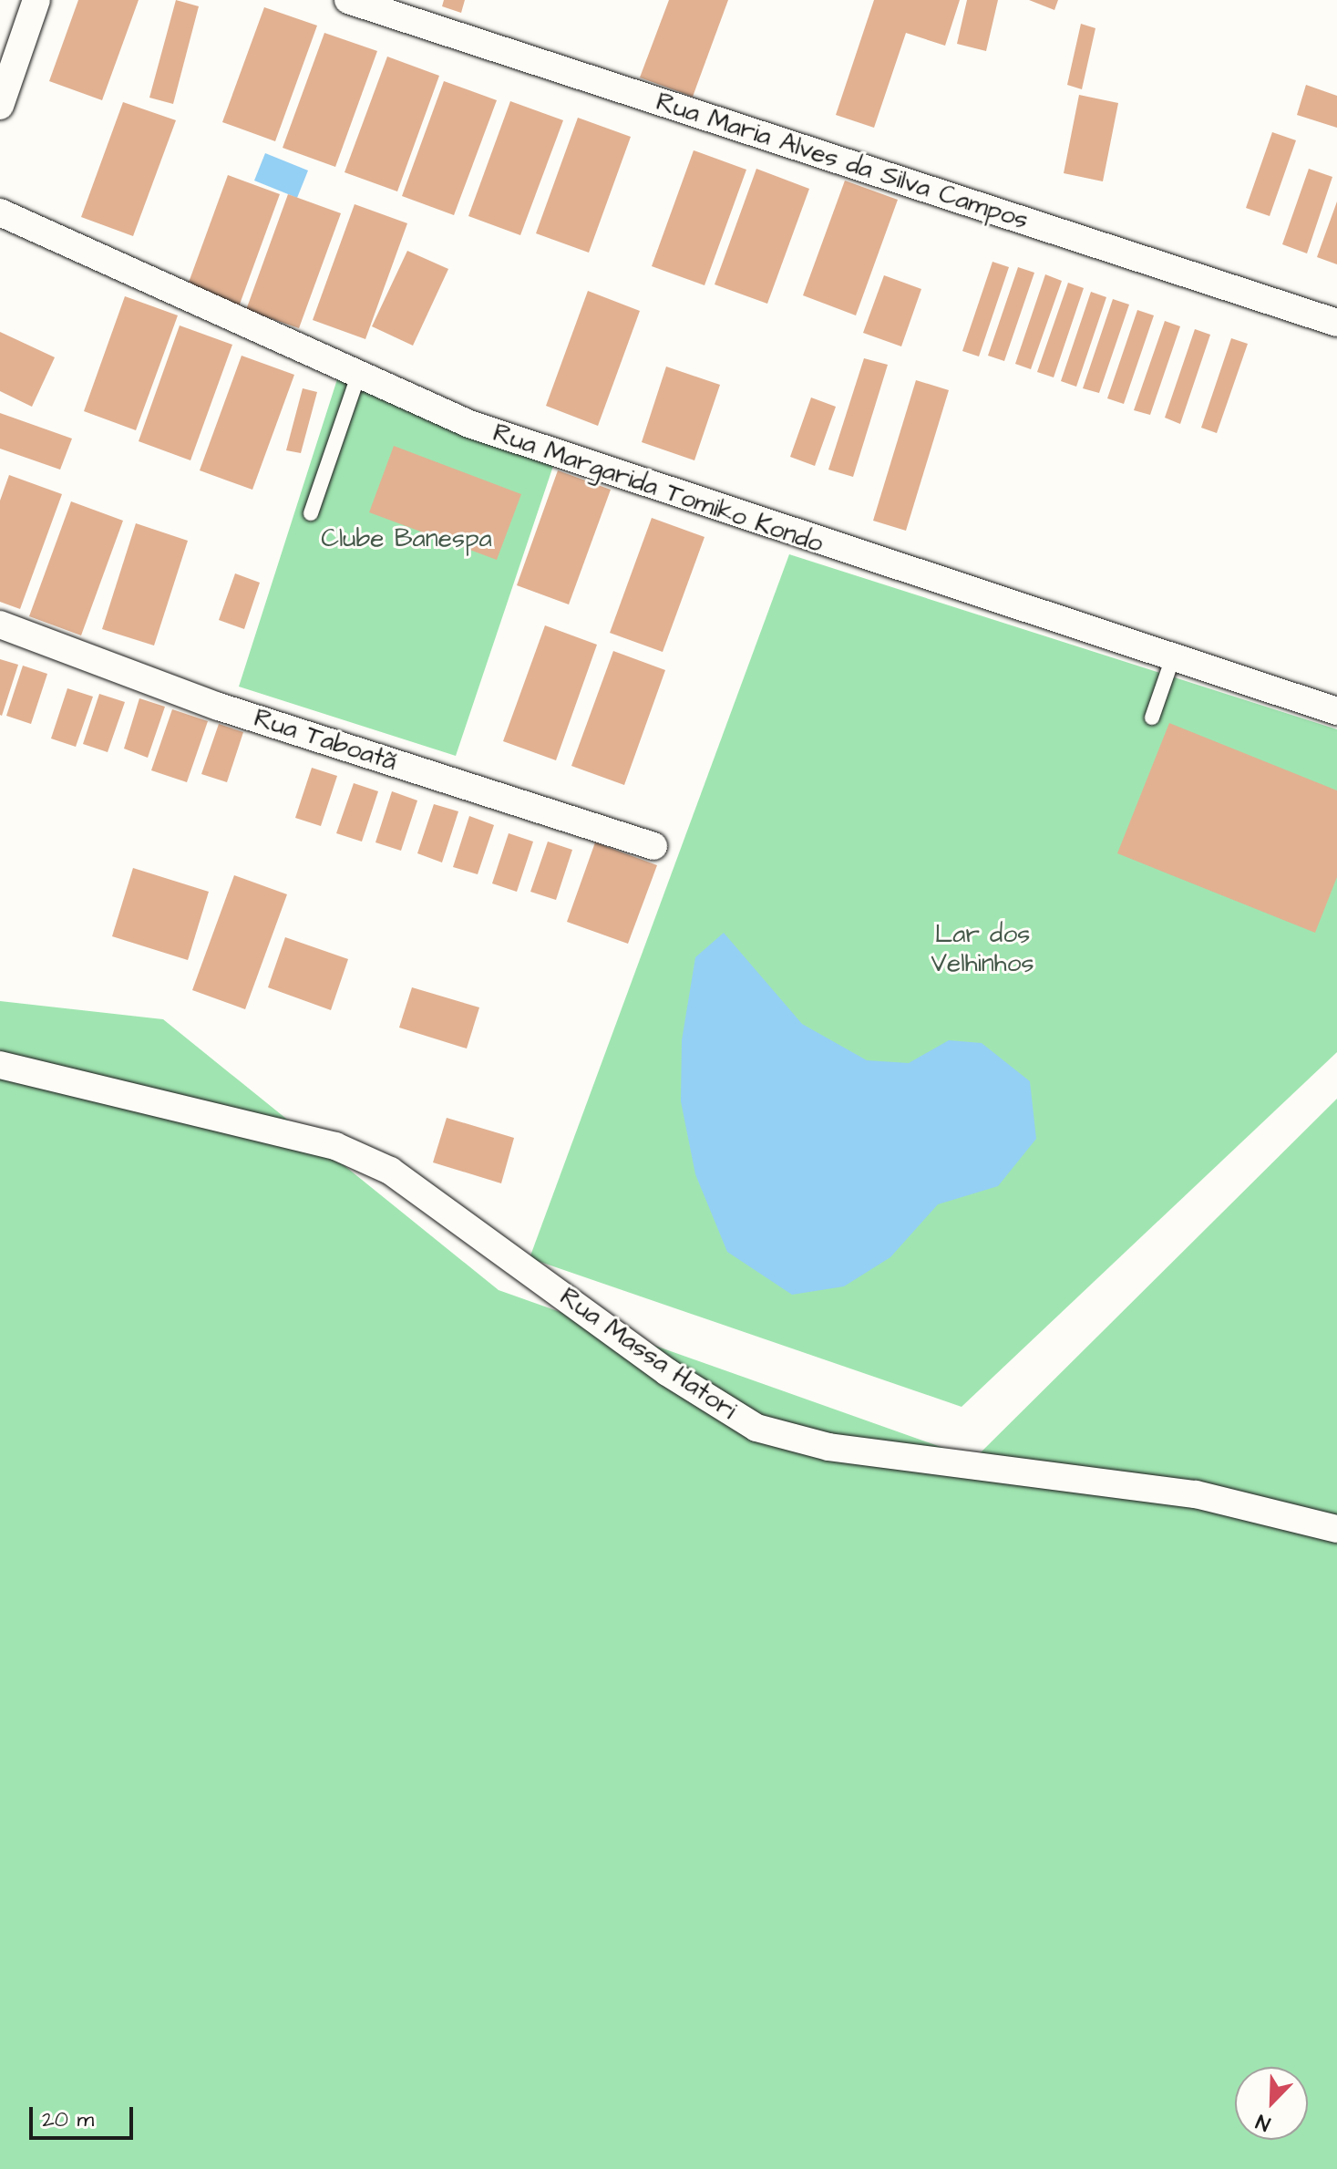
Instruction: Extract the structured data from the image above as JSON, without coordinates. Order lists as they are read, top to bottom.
{
  "streets": {
    "street": [
      "Rua Maria Alves da Silva Campos",
      "Rua Margarida Tomiko Kondo",
      "Rua Taboatã",
      "Rua Massa Hatori"
    ]
  },
  "parks": ["Clube Banespa", "Lar dos Velhinhos"],
  "scale_bar": "20 m",
  "north": "bottom left"
}
